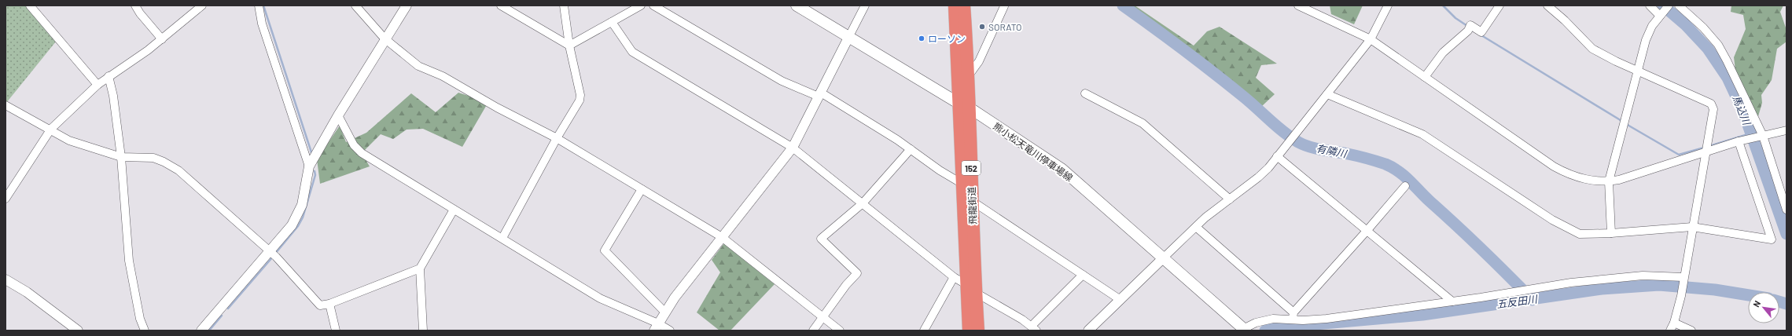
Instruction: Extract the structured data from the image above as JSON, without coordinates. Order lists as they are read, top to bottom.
{
  "streets": {
    "highway": ["152", "飛龍街道"],
    "main road": ["熊小松天竜川停車場線"]
  },
  "crossings": [
    ["熊小松天竜川停車場線", "飛龍街道"]
  ],
  "water": ["馬込川", "有隣川", "五反田川"],
  "places": ["SORATO", "ローソン"],
  "north": "top left"
}
